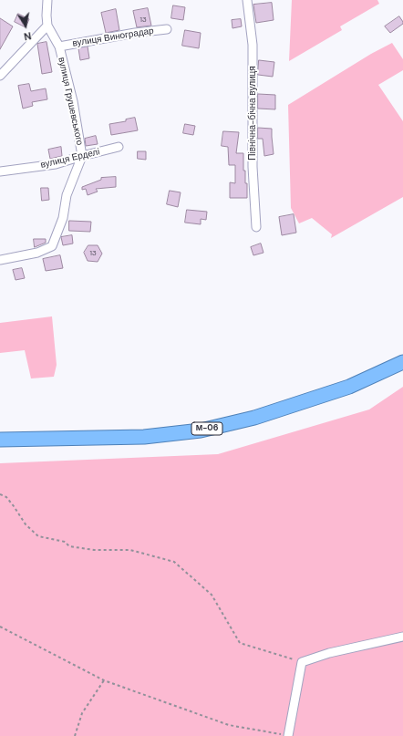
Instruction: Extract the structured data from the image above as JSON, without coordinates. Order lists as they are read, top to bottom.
{
  "streets": {
    "highway": ["М-06"],
    "street": [
      "вулиця Виноградар",
      "вулиця Грушевського",
      "Північна-бічна вулиця",
      "вулиця Ерделі"
    ]
  },
  "crossings": [
    ["вулиця Виноградар", "вулиця Грушевського"],
    ["вулиця Грушевського", "вулиця Ерделі"]
  ],
  "house_numbers": ["13", "13"],
  "north": "bottom"
}
